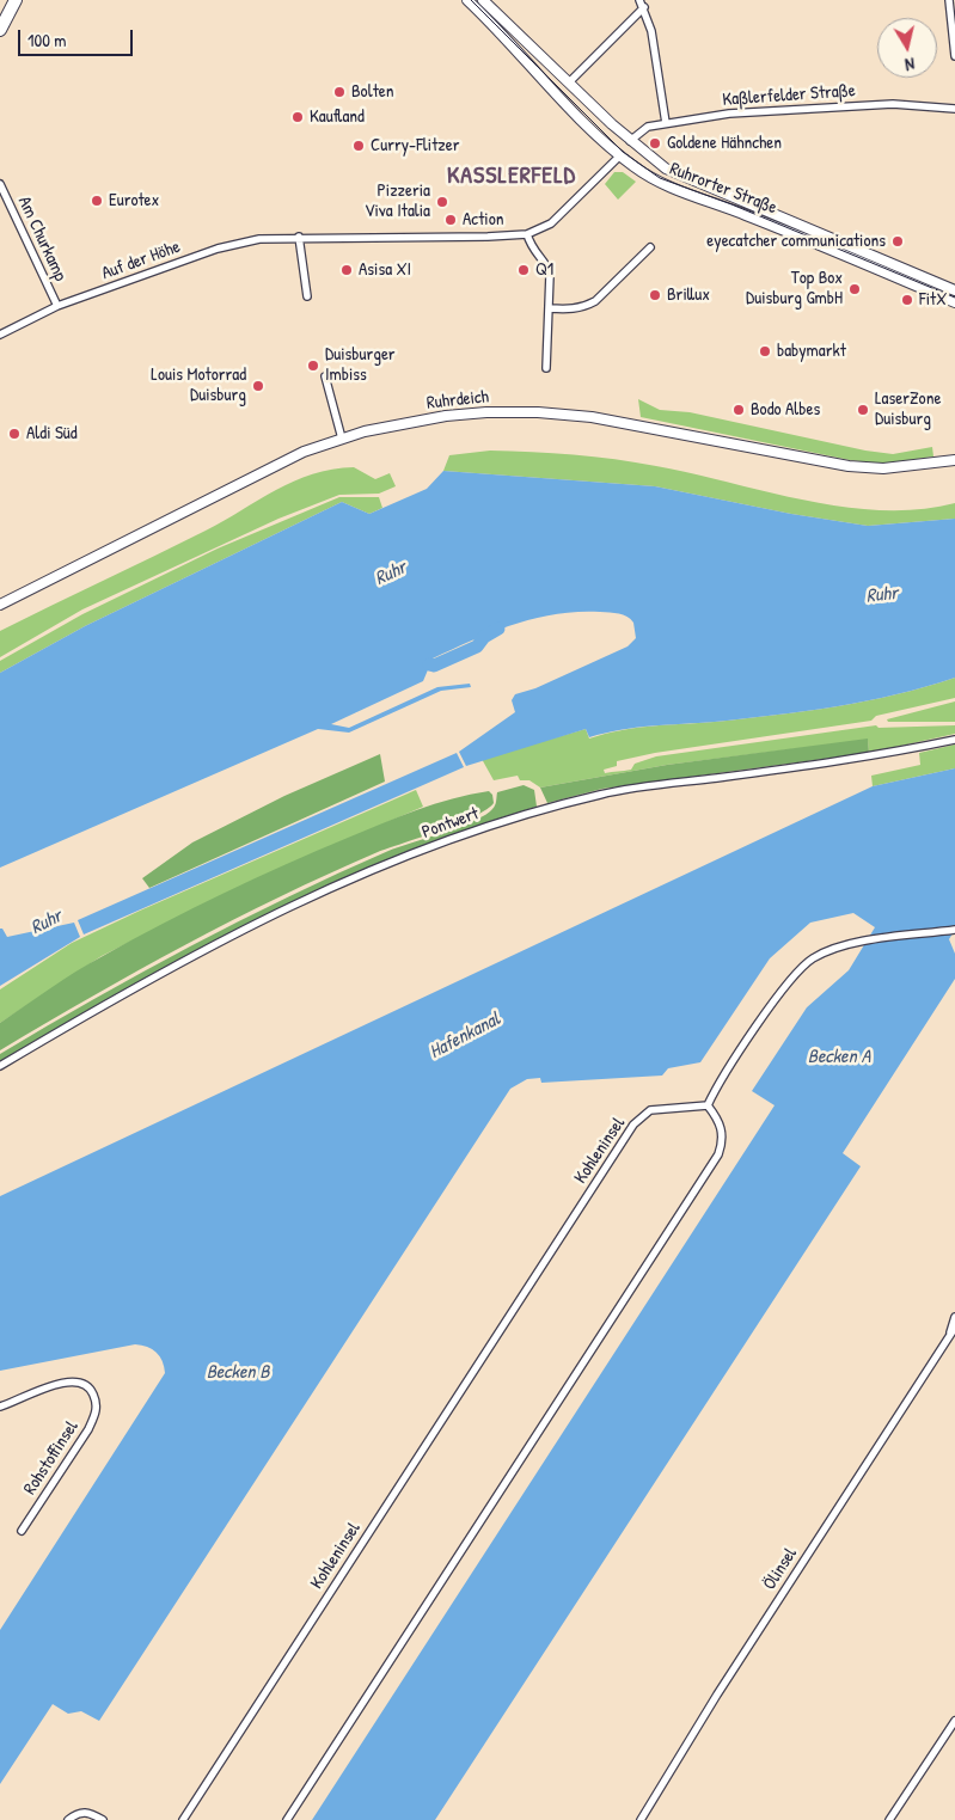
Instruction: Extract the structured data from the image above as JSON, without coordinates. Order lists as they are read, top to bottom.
{
  "streets": {
    "main road": ["Ruhrorter Straße", "Ruhrdeich"],
    "street": [
      "Kaßlerfelder Straße",
      "Am Churkamp",
      "Auf der Höhe",
      "Pontwert",
      "Kohleninsel",
      "Rohstoffinsel",
      "Ölinsel"
    ]
  },
  "crossings": [
    ["Kaßlerfelder Straße", "Ruhrorter Straße"],
    ["Ruhrorter Straße", "Auf der Höhe"],
    ["Am Churkamp", "Auf der Höhe"]
  ],
  "districts": ["KASSLERFELD"],
  "water": [
    "Ruhr",
    "Hafenkanal",
    "Becken A",
    "Becken B"
  ],
  "places": [
    "Bolten",
    "Kaufland",
    "Goldene Hähnchen",
    "Curry-Flitzer",
    "Eurotex",
    "Pizzeria Viva Italia",
    "Action",
    "eyecatcher communications",
    "Asisa XI",
    "Q1",
    "Top Box Duisburg GmbH",
    "Brillux",
    "FitX",
    "babymarkt",
    "Duisburger Imbiss",
    "Louis Motorrad Duisburg",
    "Bodo Albes",
    "LaserZone Duisburg",
    "Aldi Süd"
  ],
  "scale_bar": "100 m",
  "north": "bottom"
}
